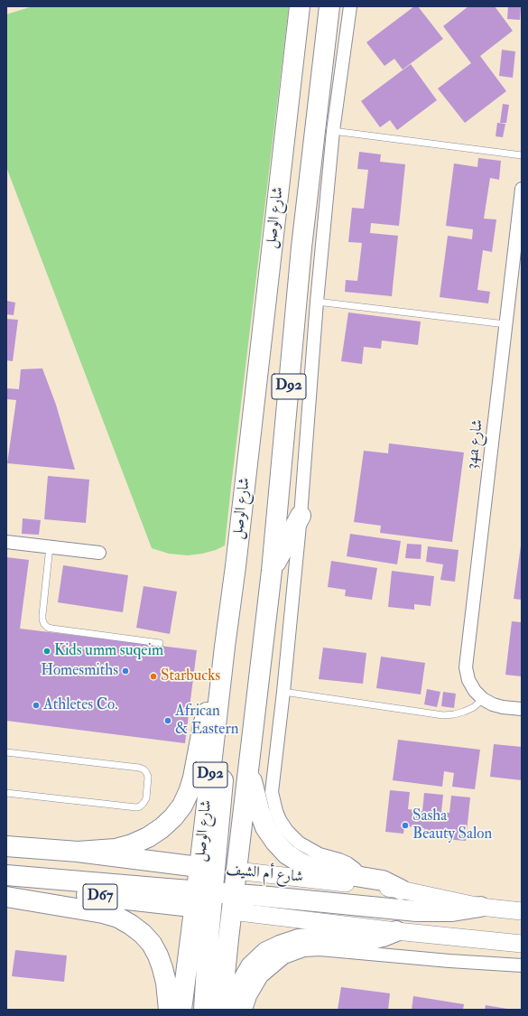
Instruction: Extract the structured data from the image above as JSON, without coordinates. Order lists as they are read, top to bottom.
{
  "streets": {
    "main road": [
      "شارع الوصل",
      "D92",
      "شارع أم الشيف",
      "D67"
    ],
    "street": ["34a شارع"]
  },
  "crossings": [
    ["شارع الوصل", "شارع أم الشيف"],
    ["شارع الوصل", "D67"]
  ],
  "places": [
    "Kids umm suqeim",
    "Homesmiths",
    "Starbucks",
    "Athletes Co.",
    "African & Eastern",
    "Sasha Beauty Salon"
  ]
}
